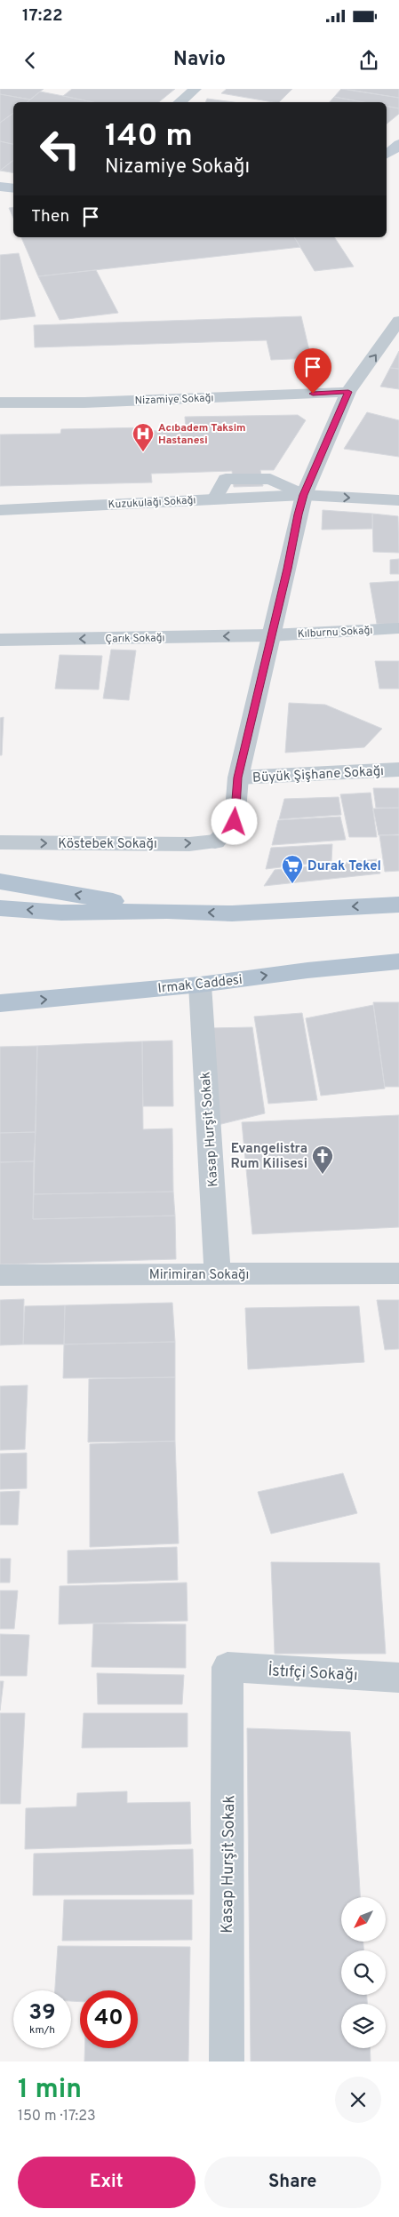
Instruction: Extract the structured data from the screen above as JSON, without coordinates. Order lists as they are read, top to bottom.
{
  "streets": {
    "main road": ["Irmak Caddesi"],
    "street": [
      "Nizamiye Sokağı",
      "Kuzukulağı Sokağı",
      "Kılburnu Sokağı",
      "Çarık Sokağı",
      "Büyük Şişhane Sokağı",
      "Köstebek Sokağı",
      "Kasap Hurşit Sokak",
      "Mirimiran Sokağı",
      "İstıfçi Sokağı"
    ]
  },
  "crossings": [
    ["Kılburnu Sokağı", "Çarık Sokağı"],
    ["Büyük Şişhane Sokağı", "Köstebek Sokağı"],
    ["Irmak Caddesi", "Kasap Hurşit Sokak"],
    ["Kasap Hurşit Sokak", "Mirimiran Sokağı"],
    ["Kasap Hurşit Sokak", "İstıfçi Sokağı"]
  ],
  "one_way": ["Çarık Sokağı", "Köstebek Sokağı"],
  "places": {
    "hospital": ["Acıbadem Taksim Hastanesi"],
    "supermarket": ["Durak Tekel"],
    "church": ["Evangelistra Rum Kilisesi"]
  },
  "north": "bottom left",
  "page": {
    "status": "17:22",
    "header": "Navio",
    "turn": ["140 m", "Nizamiye Sokağı"],
    "then": "Then",
    "speed": "39 km/h",
    "limit": "40",
    "heading": ["1 min", "150 m · 17:23"],
    "buttons": ["Exit", "Share"]
  }
}
